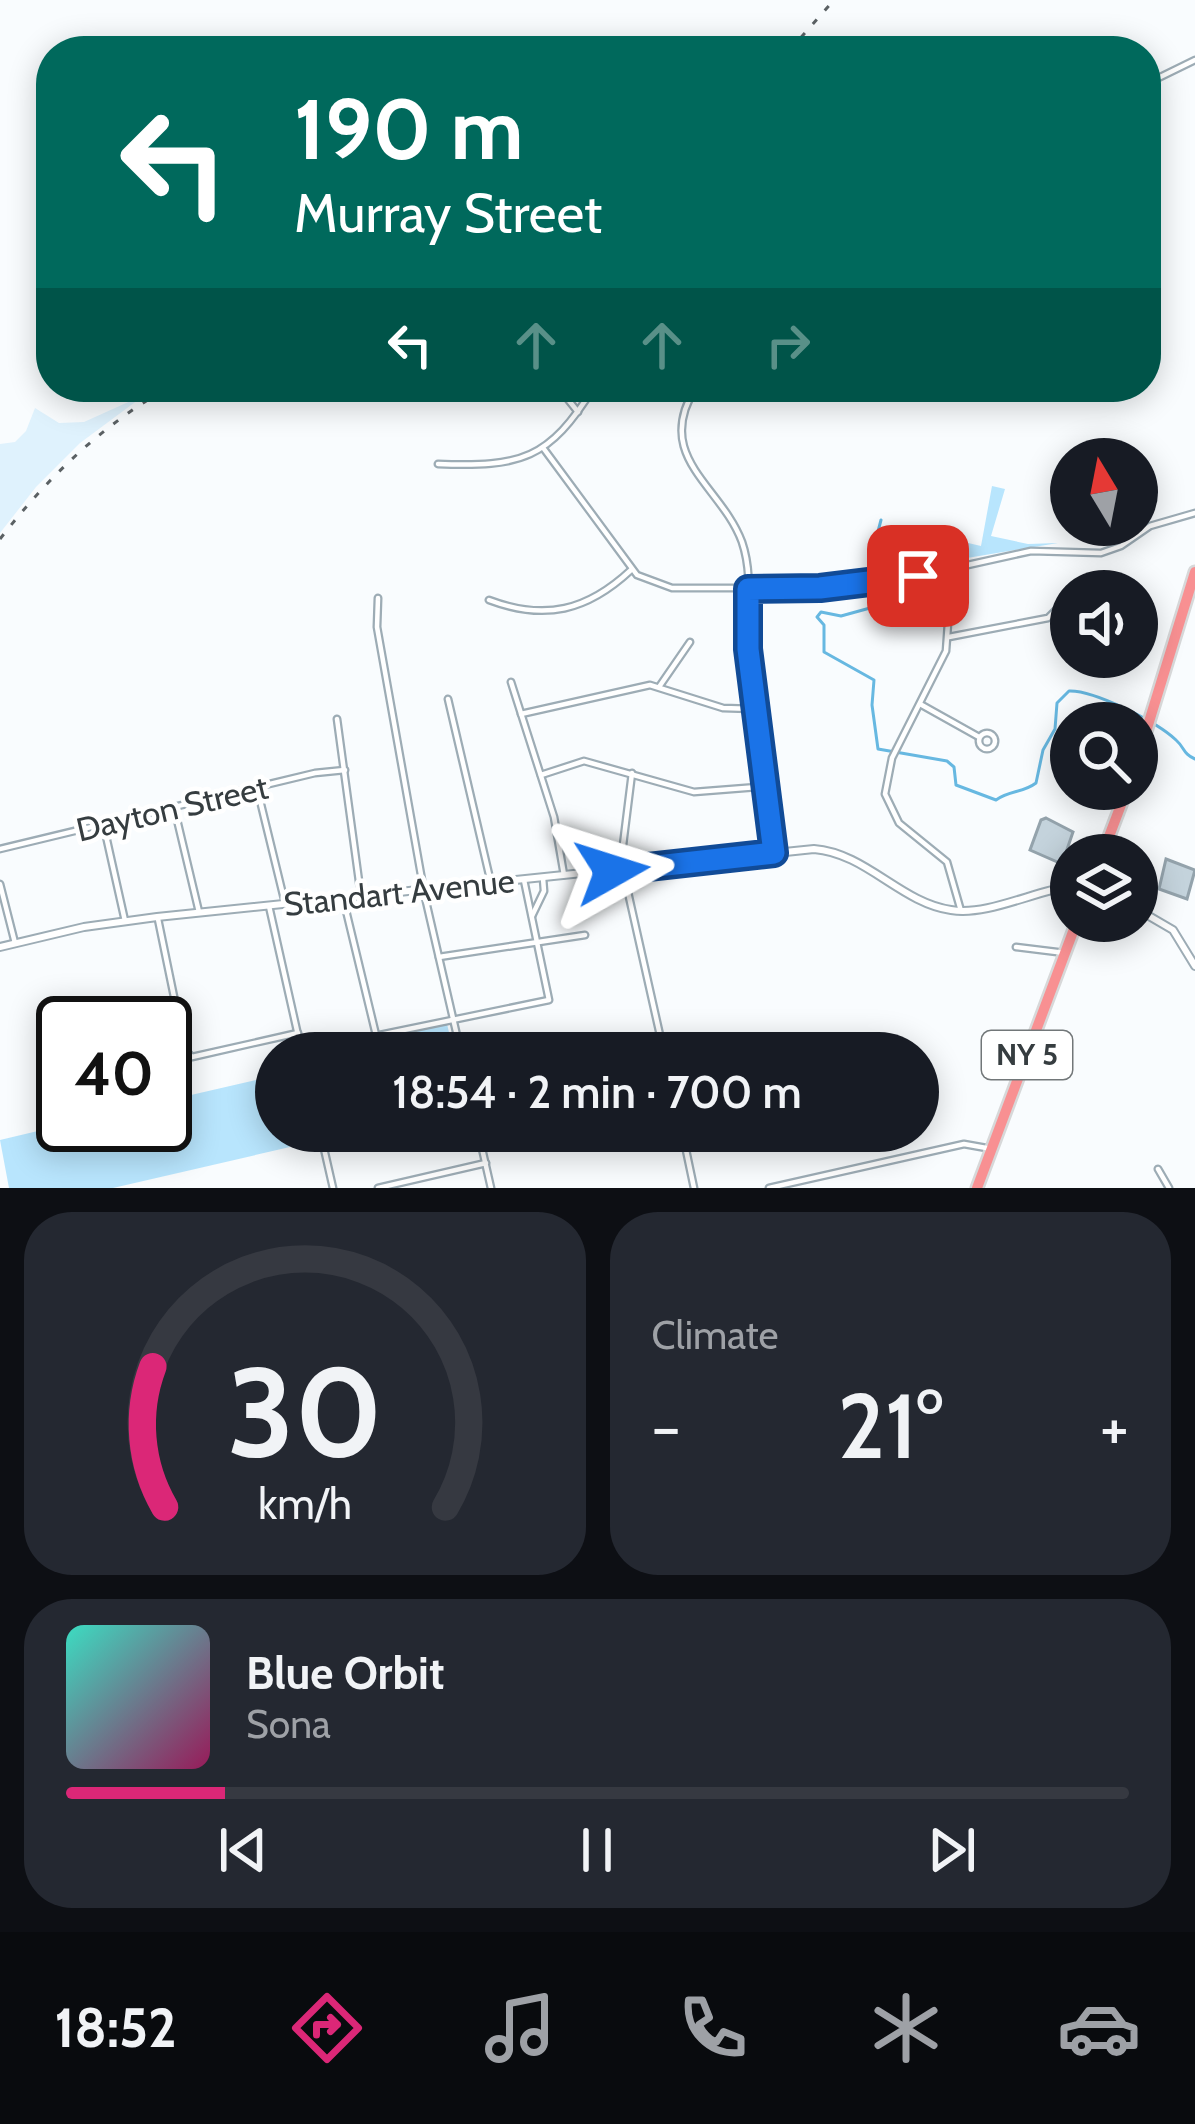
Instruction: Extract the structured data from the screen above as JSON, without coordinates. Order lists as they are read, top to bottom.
{
  "streets": {
    "highway": ["NY 5"],
    "street": ["Dayton Street", "Standart Avenue"]
  },
  "north": "top",
  "page": {
    "turn": ["190 m", "Murray Street"],
    "limit": "40",
    "trip": "18:54 · 2 min · 700 m",
    "tile": "Climate",
    "heat": ["−", "21°", "+"],
    "song": ["Blue Orbit", "Sona"],
    "tabs": "18:52",
    "gauge": ["30", "km/h"]
  }
}
